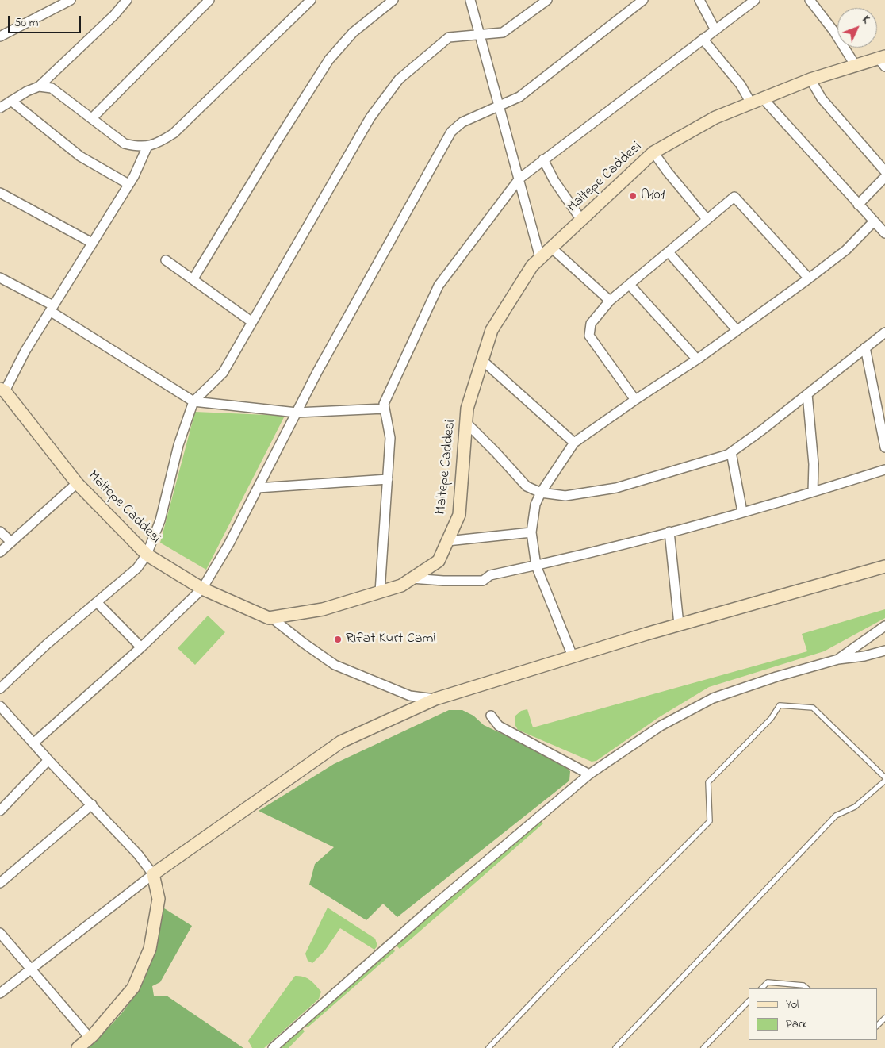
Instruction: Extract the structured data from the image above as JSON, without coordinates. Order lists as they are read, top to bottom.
{
  "streets": {
    "street": ["Maltepe Caddesi"]
  },
  "places": ["A101", "Rıfat Kurt Cami"],
  "legend": ["Yol", "Park"],
  "scale_bar": "50 m",
  "north": "top right"
}
